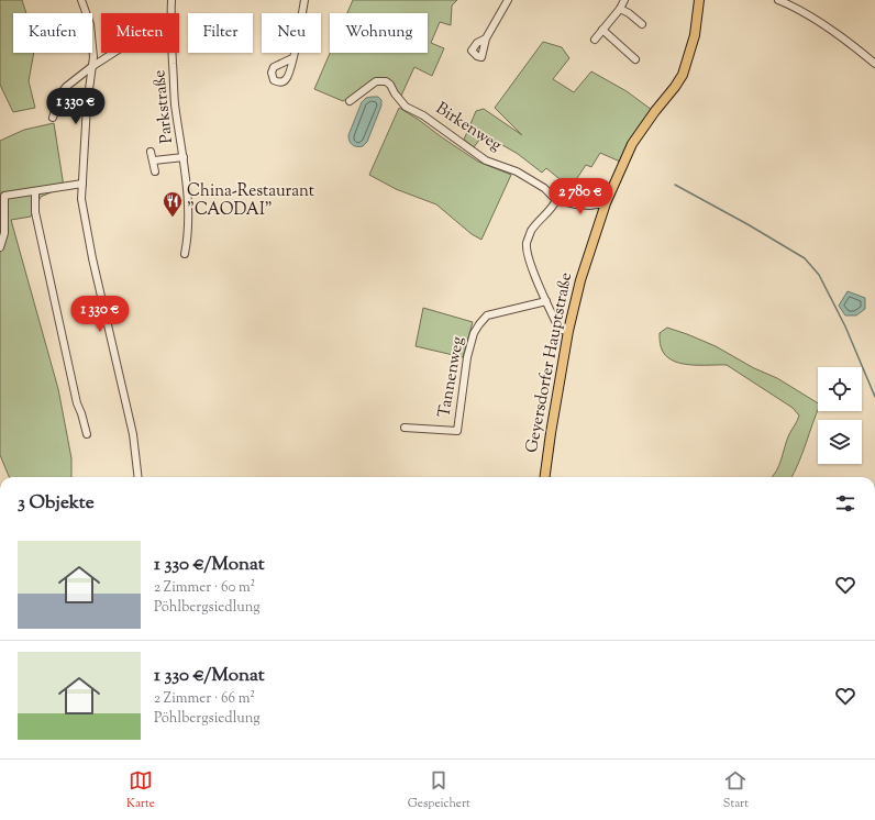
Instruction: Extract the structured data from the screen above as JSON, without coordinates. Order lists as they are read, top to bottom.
{
  "streets": {
    "main road": ["Geyersdorfer Hauptstraße"],
    "street": ["Parkstraße", "Birkenweg", "Tannenweg"]
  },
  "crossings": [
    ["Birkenweg", "Geyersdorfer Hauptstraße"]
  ],
  "places": {
    "restaurant": ["China-Restaurant \"CAODAI\""]
  },
  "page": {
    "chip": [
      "Kaufen",
      "Mieten",
      "Filter",
      "Neu",
      "Wohnung"
    ],
    "price": ["1 330 €", "2 780 €", "1 330 €"],
    "heading": "3 Objekte",
    "list": [
      {
        "name": "1 330 €/Monat",
        "note": "2 Zimmer · 60 m² · Pöhlbergsiedlung"
      },
      {
        "name": "1 330 €/Monat",
        "note": "2 Zimmer · 66 m² · Pöhlbergsiedlung"
      }
    ],
    "tabs": ["Karte", "Gespeichert", "Start"]
  }
}
